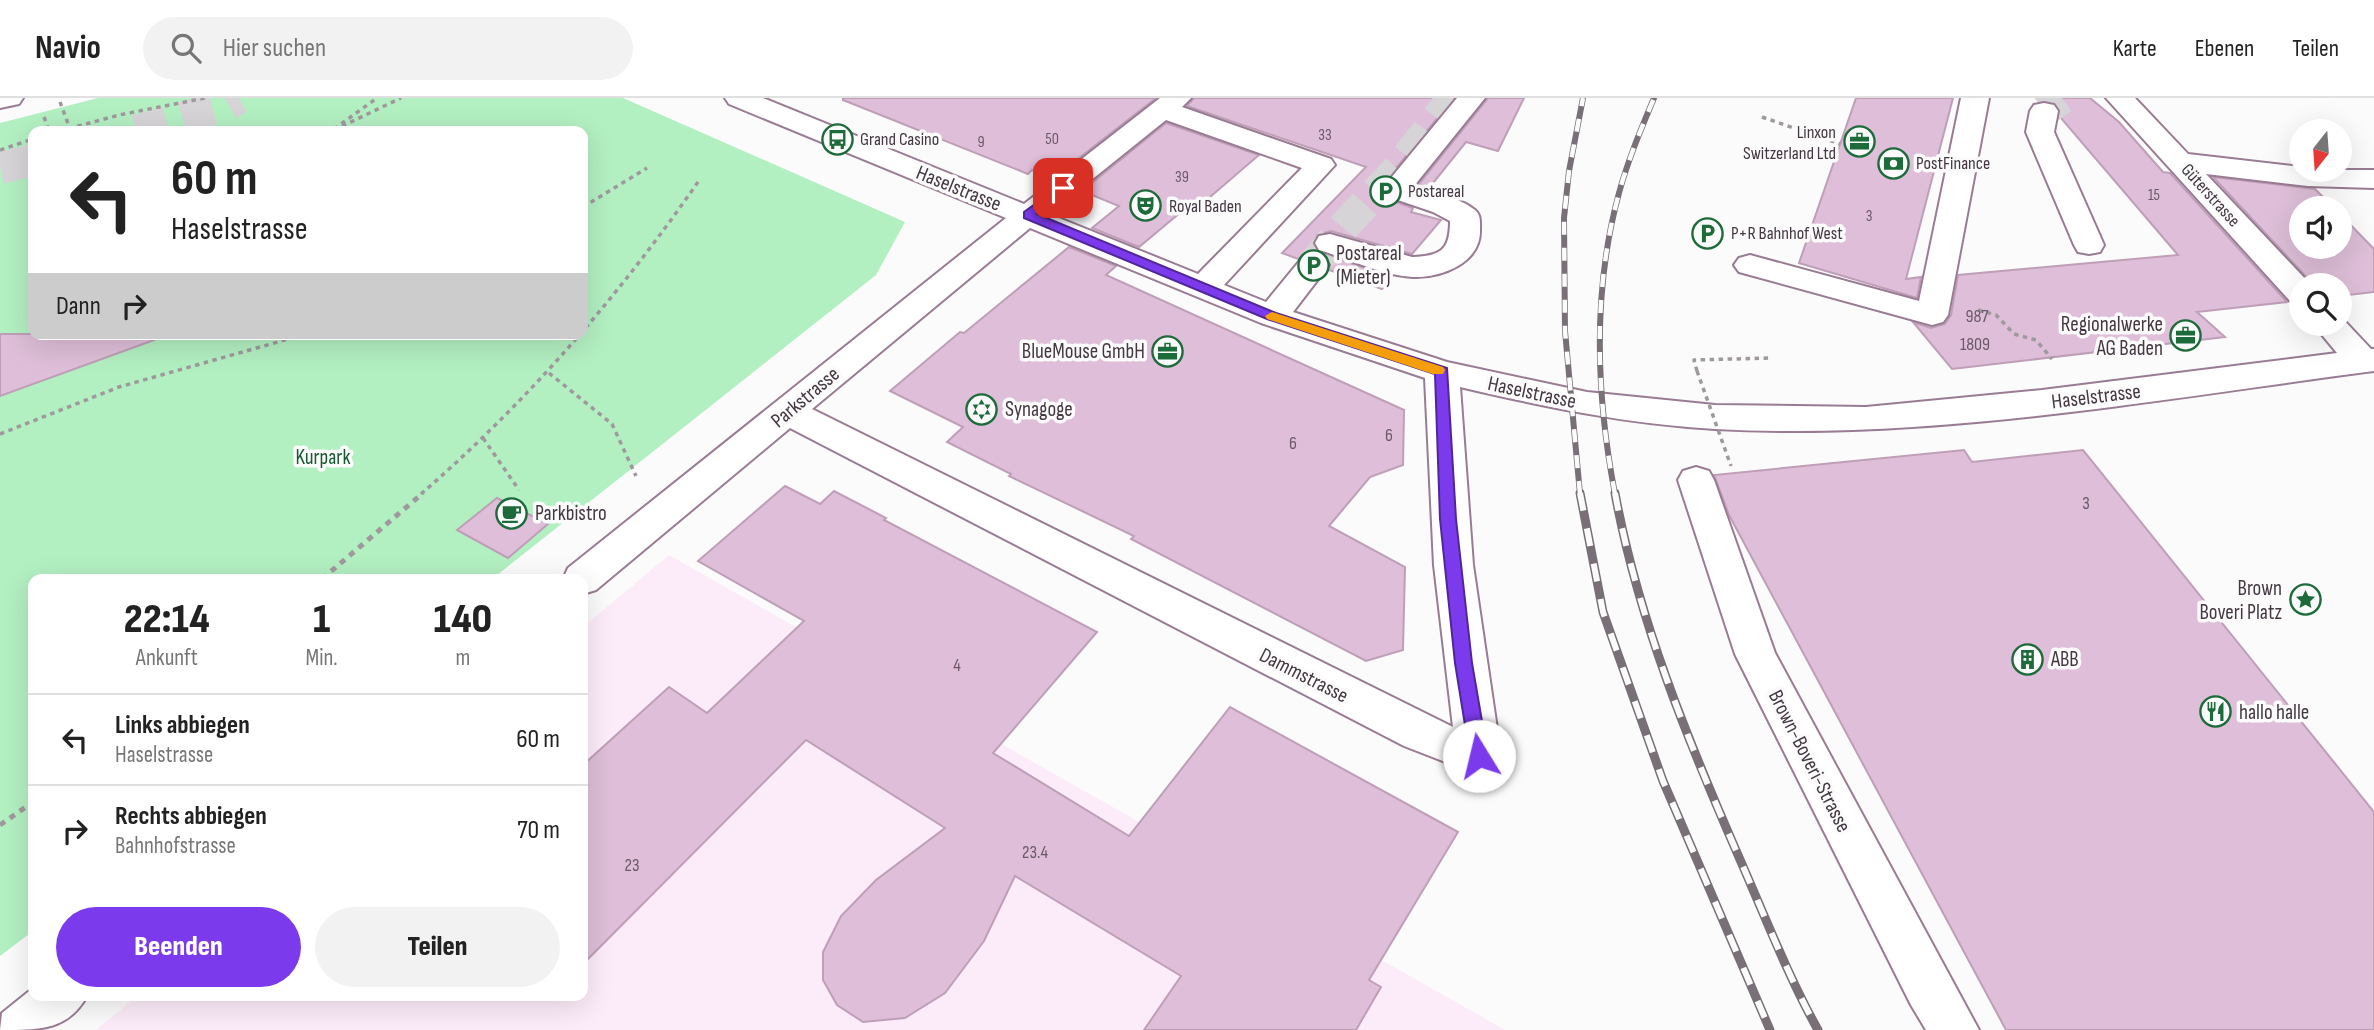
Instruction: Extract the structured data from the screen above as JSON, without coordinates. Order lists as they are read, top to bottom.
{
  "streets": {
    "street": [
      "Haselstrasse",
      "Güterstrasse",
      "Parkstrasse",
      "Dammstrasse",
      "Brown-Boveri-Strasse"
    ]
  },
  "crossings": [
    ["Haselstrasse", "Parkstrasse"],
    ["Haselstrasse", "Dammstrasse"],
    ["Parkstrasse", "Dammstrasse"]
  ],
  "parks": ["Kurpark"],
  "places": {
    "bus stop": ["Grand Casino"],
    "office": ["Linxon Switzerland Ltd", "Regionalwerke AG Baden", "BlueMouse GmbH"],
    "bank": ["PostFinance"],
    "parking": ["Postareal", "P+R Bahnhof West", "Postareal (Mieter)"],
    "theatre": ["Royal Baden"],
    "synagogue": ["Synagoge"],
    "cafe": ["Parkbistro"],
    "place": ["Brown Boveri Platz"],
    "building": ["ABB"],
    "restaurant": ["hallo halle"]
  },
  "house_numbers": [
    "33",
    "50",
    "9",
    "39",
    "15",
    "3",
    "987",
    "1809",
    "6",
    "6",
    "3",
    "4",
    "23.4",
    "23"
  ],
  "north": "bottom",
  "page": {
    "header": "Navio",
    "search": "Hier suchen",
    "nav": ["Karte", "Ebenen", "Teilen"],
    "turn": ["60 m", "Haselstrasse"],
    "then": "Dann",
    "eta": [
      "22:14",
      "Ankunft",
      "1",
      "Min.",
      "140",
      "m"
    ],
    "list": [
      {
        "name": "Links abbiegen",
        "note": "Haselstrasse",
        "value": "60 m"
      },
      {
        "name": "Rechts abbiegen",
        "note": "Bahnhofstrasse",
        "value": "70 m"
      }
    ],
    "buttons": ["Beenden", "Teilen"]
  }
}
